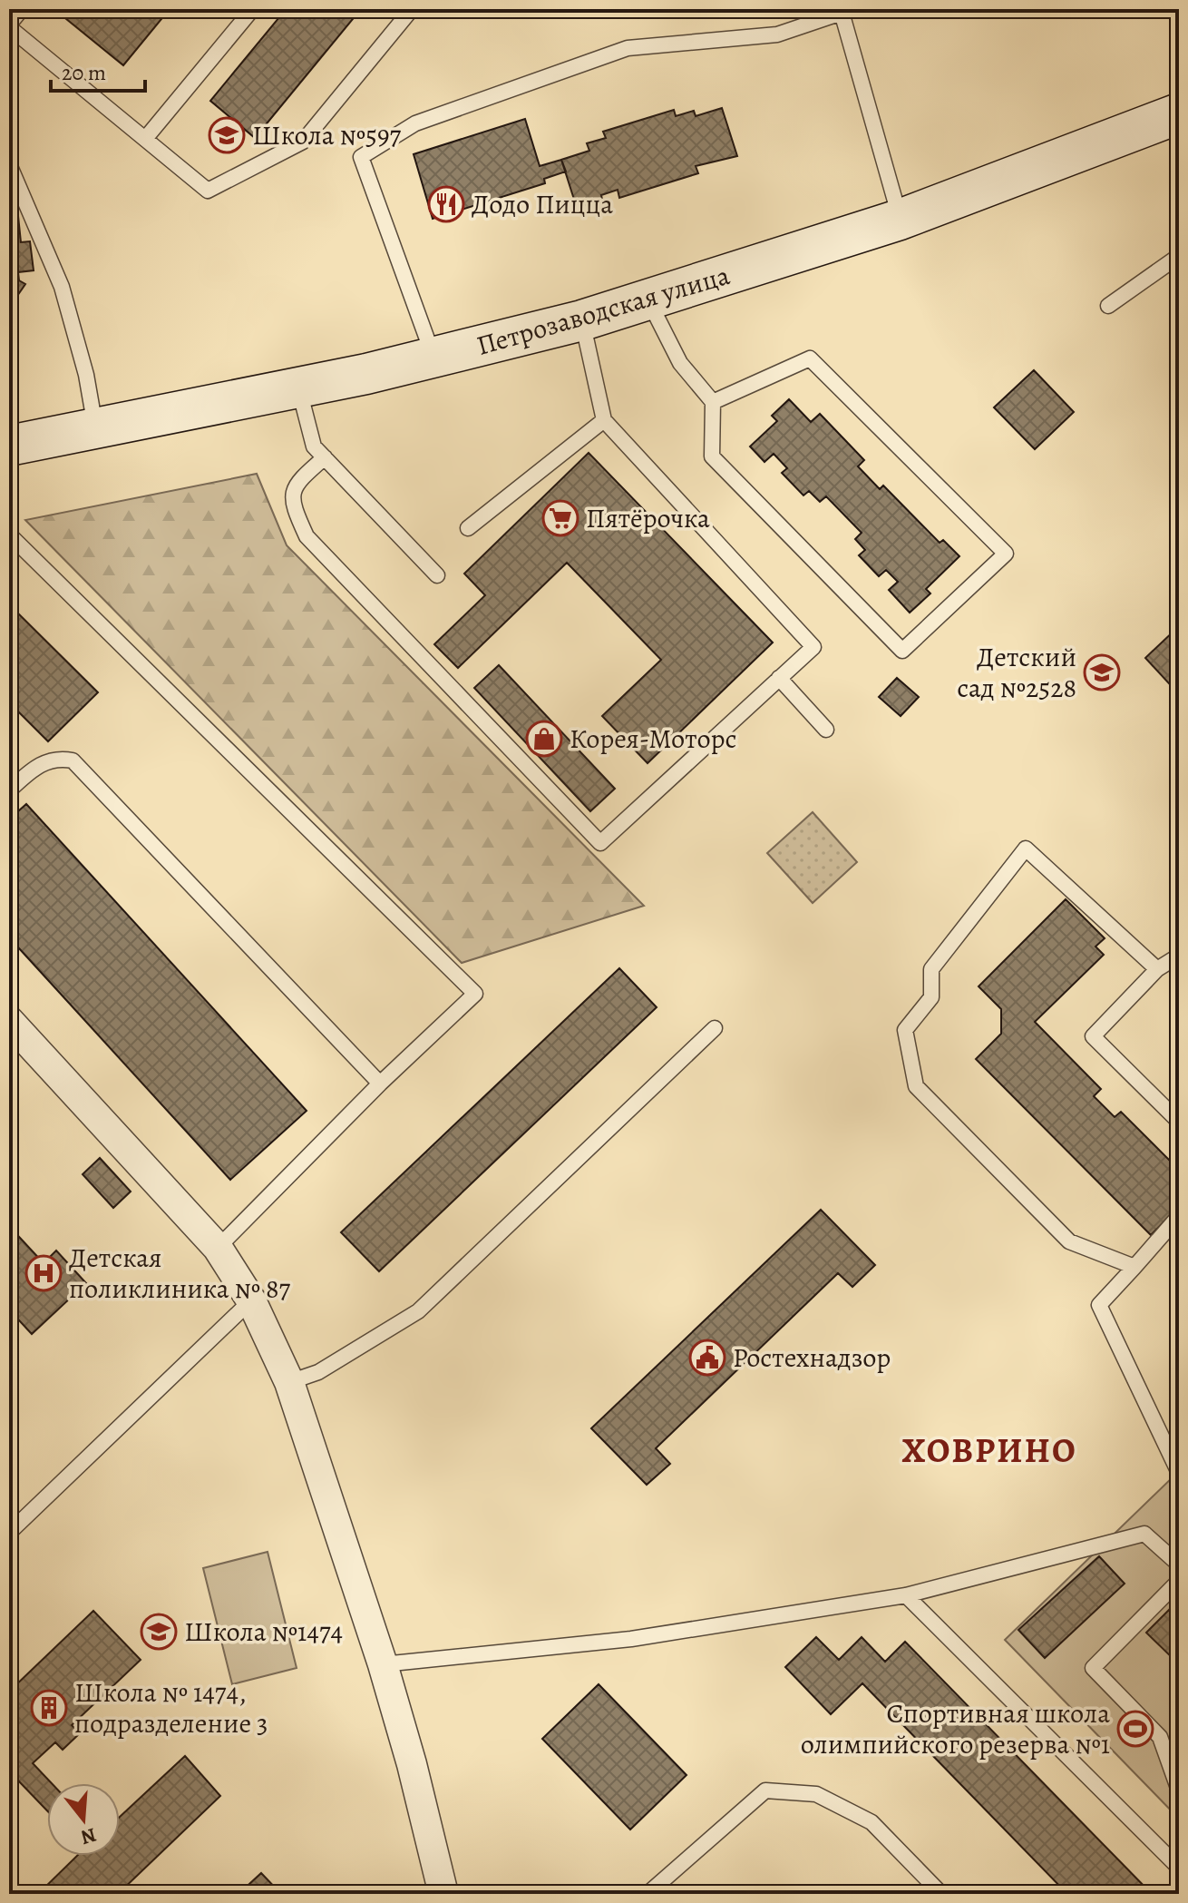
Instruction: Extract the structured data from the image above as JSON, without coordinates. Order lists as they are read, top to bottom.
{
  "streets": {
    "main road": ["Петрозаводская улица"]
  },
  "districts": ["ХОВРИНО"],
  "places": {
    "school or university": ["Школа №597", "Детский сад №2528", "Школа №1474"],
    "restaurant": ["Додо Пицца"],
    "supermarket": ["Пятёрочка"],
    "shop": ["Корея-Моторс"],
    "hospital": ["Детская поликлиника № 87"],
    "public building": ["Ростехнадзор"],
    "building": ["Школа № 1474, подразделение 3"],
    "sports": ["Спортивная школа олимпийского резерва №1"]
  },
  "scale_bar": "20 m",
  "north": "bottom"
}
